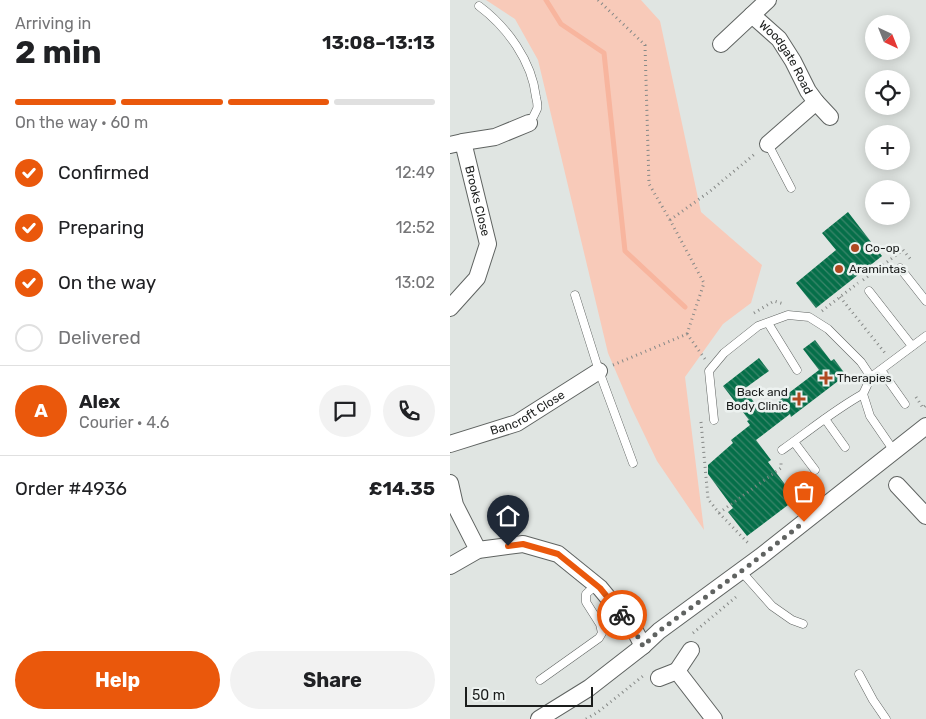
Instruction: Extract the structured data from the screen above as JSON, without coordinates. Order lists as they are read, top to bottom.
{
  "streets": {
    "street": ["Woodgate Road", "Brooks Close", "Bancroft Close"]
  },
  "places": {
    "other": ["Co-op", "Aramintas"],
    "health": ["Therapies", "Back and Body Clinic"]
  },
  "scale_bar": "50 m",
  "north": "bottom right",
  "page": {
    "heading": ["2 min", "Arriving in", "13:08–13:13"],
    "panel": [
      "Alex",
      "Courier · 4.6",
      "Order #4936",
      "£14.35"
    ],
    "map_buttons": ["+", "−"],
    "bar": "On the way · 60 m",
    "list": [
      ["Confirmed", "12:49"],
      ["Preparing", "12:52"],
      ["On the way", "13:02"],
      "Delivered"
    ],
    "round": "A",
    "buttons": ["Help", "Share"],
    "scale": "50 m"
  }
}
